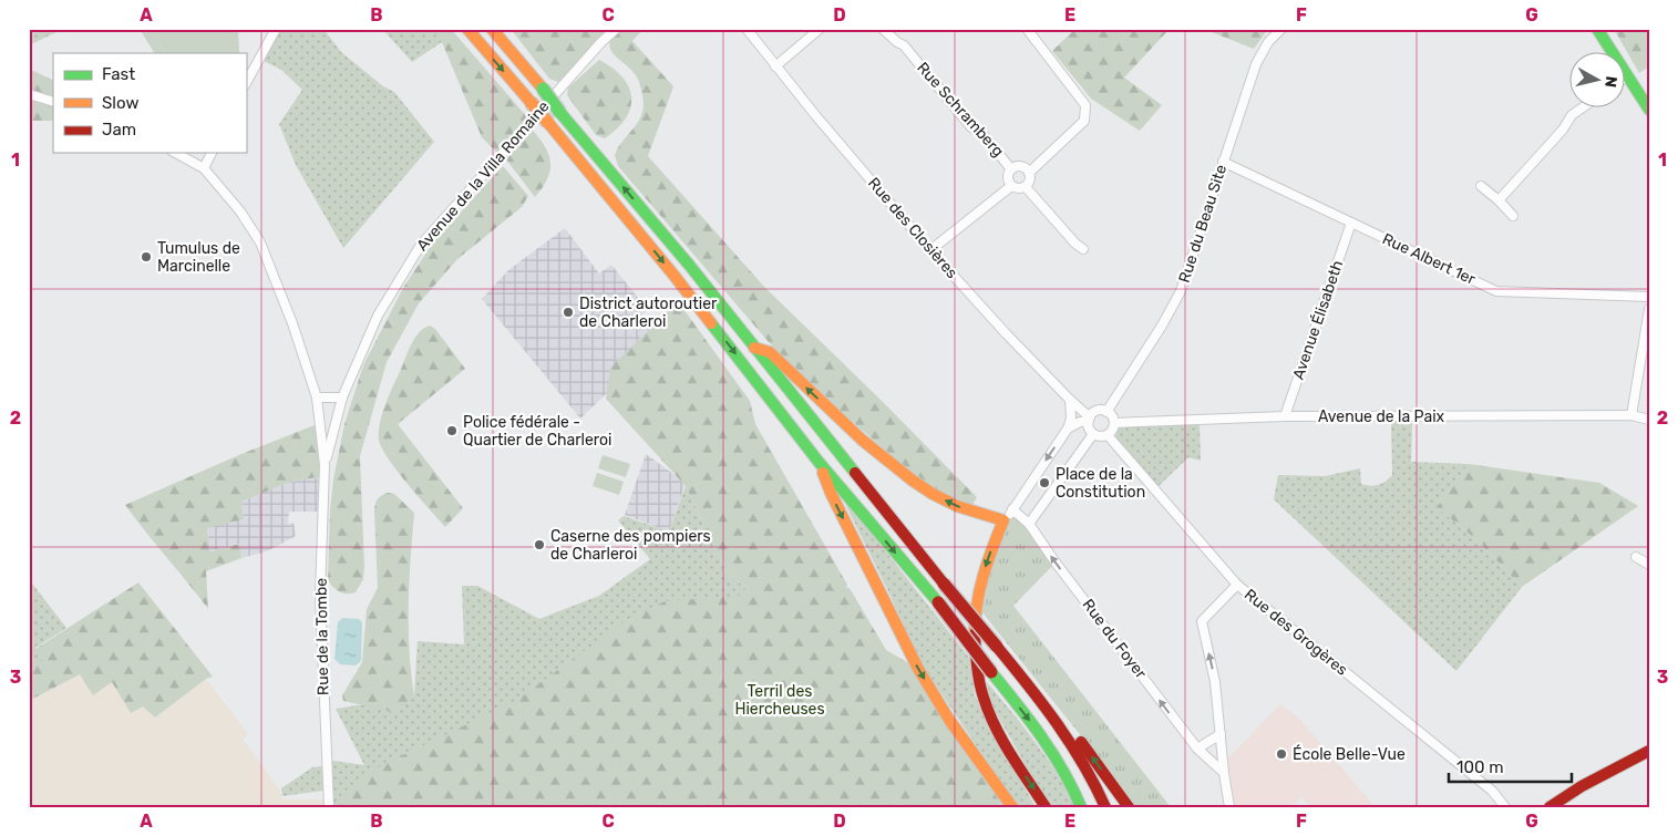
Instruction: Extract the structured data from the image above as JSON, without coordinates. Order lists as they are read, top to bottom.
{
  "streets": {
    "street": [
      "Rue Schramberg",
      "Avenue de la Villa Romaine",
      "Rue du Beau Site",
      "Rue des Closières",
      "Rue Albert 1er",
      "Avenue Élisabeth",
      "Avenue de la Paix",
      "Rue des Grogères",
      "Rue de la Tombe",
      "Rue du Foyer"
    ]
  },
  "crossings": [
    ["Avenue de la Villa Romaine", "Rue de la Tombe"],
    ["Rue du Beau Site", "Rue des Closières"],
    ["Rue du Beau Site", "Rue Albert 1er"],
    ["Rue du Beau Site", "Avenue de la Paix"],
    ["Rue du Beau Site", "Rue des Grogères"],
    ["Rue des Closières", "Avenue de la Paix"],
    ["Rue des Closières", "Rue des Grogères"],
    ["Rue Albert 1er", "Avenue Élisabeth"],
    ["Avenue Élisabeth", "Avenue de la Paix"],
    ["Avenue de la Paix", "Rue des Grogères"]
  ],
  "one_way": ["Rue du Foyer"],
  "parks": ["Terril des Hiercheuses"],
  "places": [
    "Tumulus de Marcinelle",
    "District autoroutier de Charleroi",
    "Police fédérale - Quartier de Charleroi",
    "Place de la Constitution",
    "Caserne des pompiers de Charleroi",
    "École Belle-Vue"
  ],
  "legend": ["Fast", "Slow", "Jam"],
  "scale_bar": "100 m",
  "north": "right",
  "grid": {
    "columns": [
      "A",
      "B",
      "C",
      "D",
      "E",
      "F",
      "G"
    ],
    "rows": ["1", "2", "3"]
  }
}
